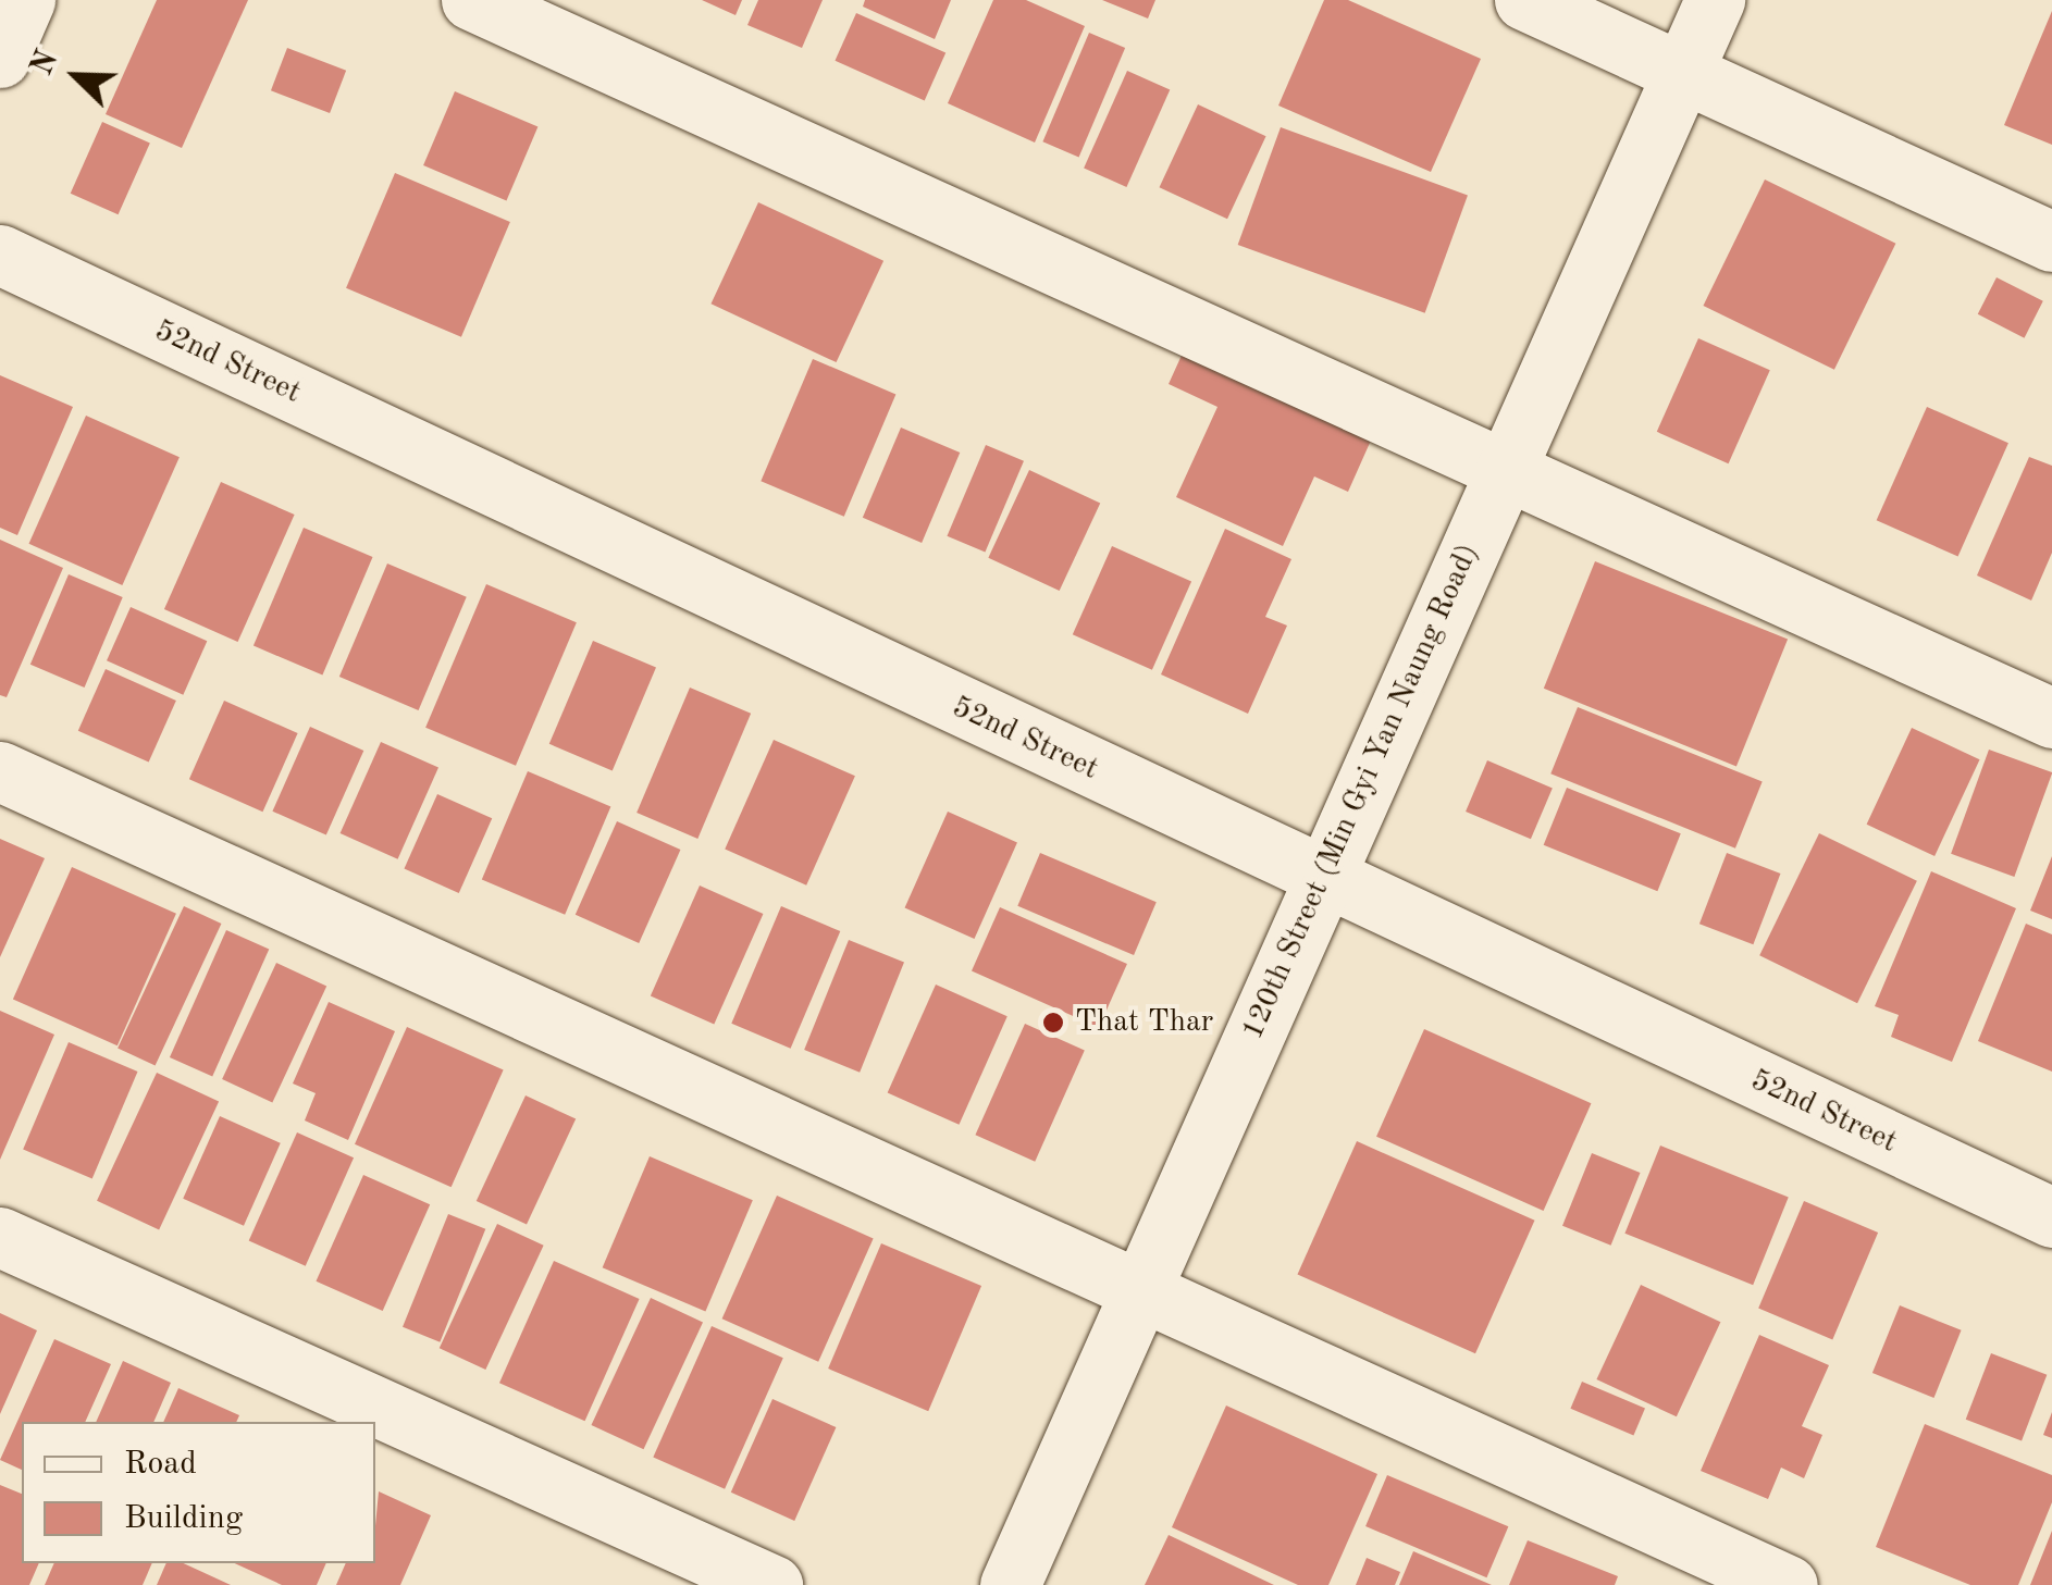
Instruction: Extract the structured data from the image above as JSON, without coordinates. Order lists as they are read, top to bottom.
{
  "streets": {
    "street": ["52nd Street", "120th Street (Min Gyi Yan Naung Road)"]
  },
  "crossings": [
    ["52nd Street", "120th Street (Min Gyi Yan Naung Road)"]
  ],
  "places": ["That Thar"],
  "legend": ["Road", "Building"],
  "north": "top left"
}
